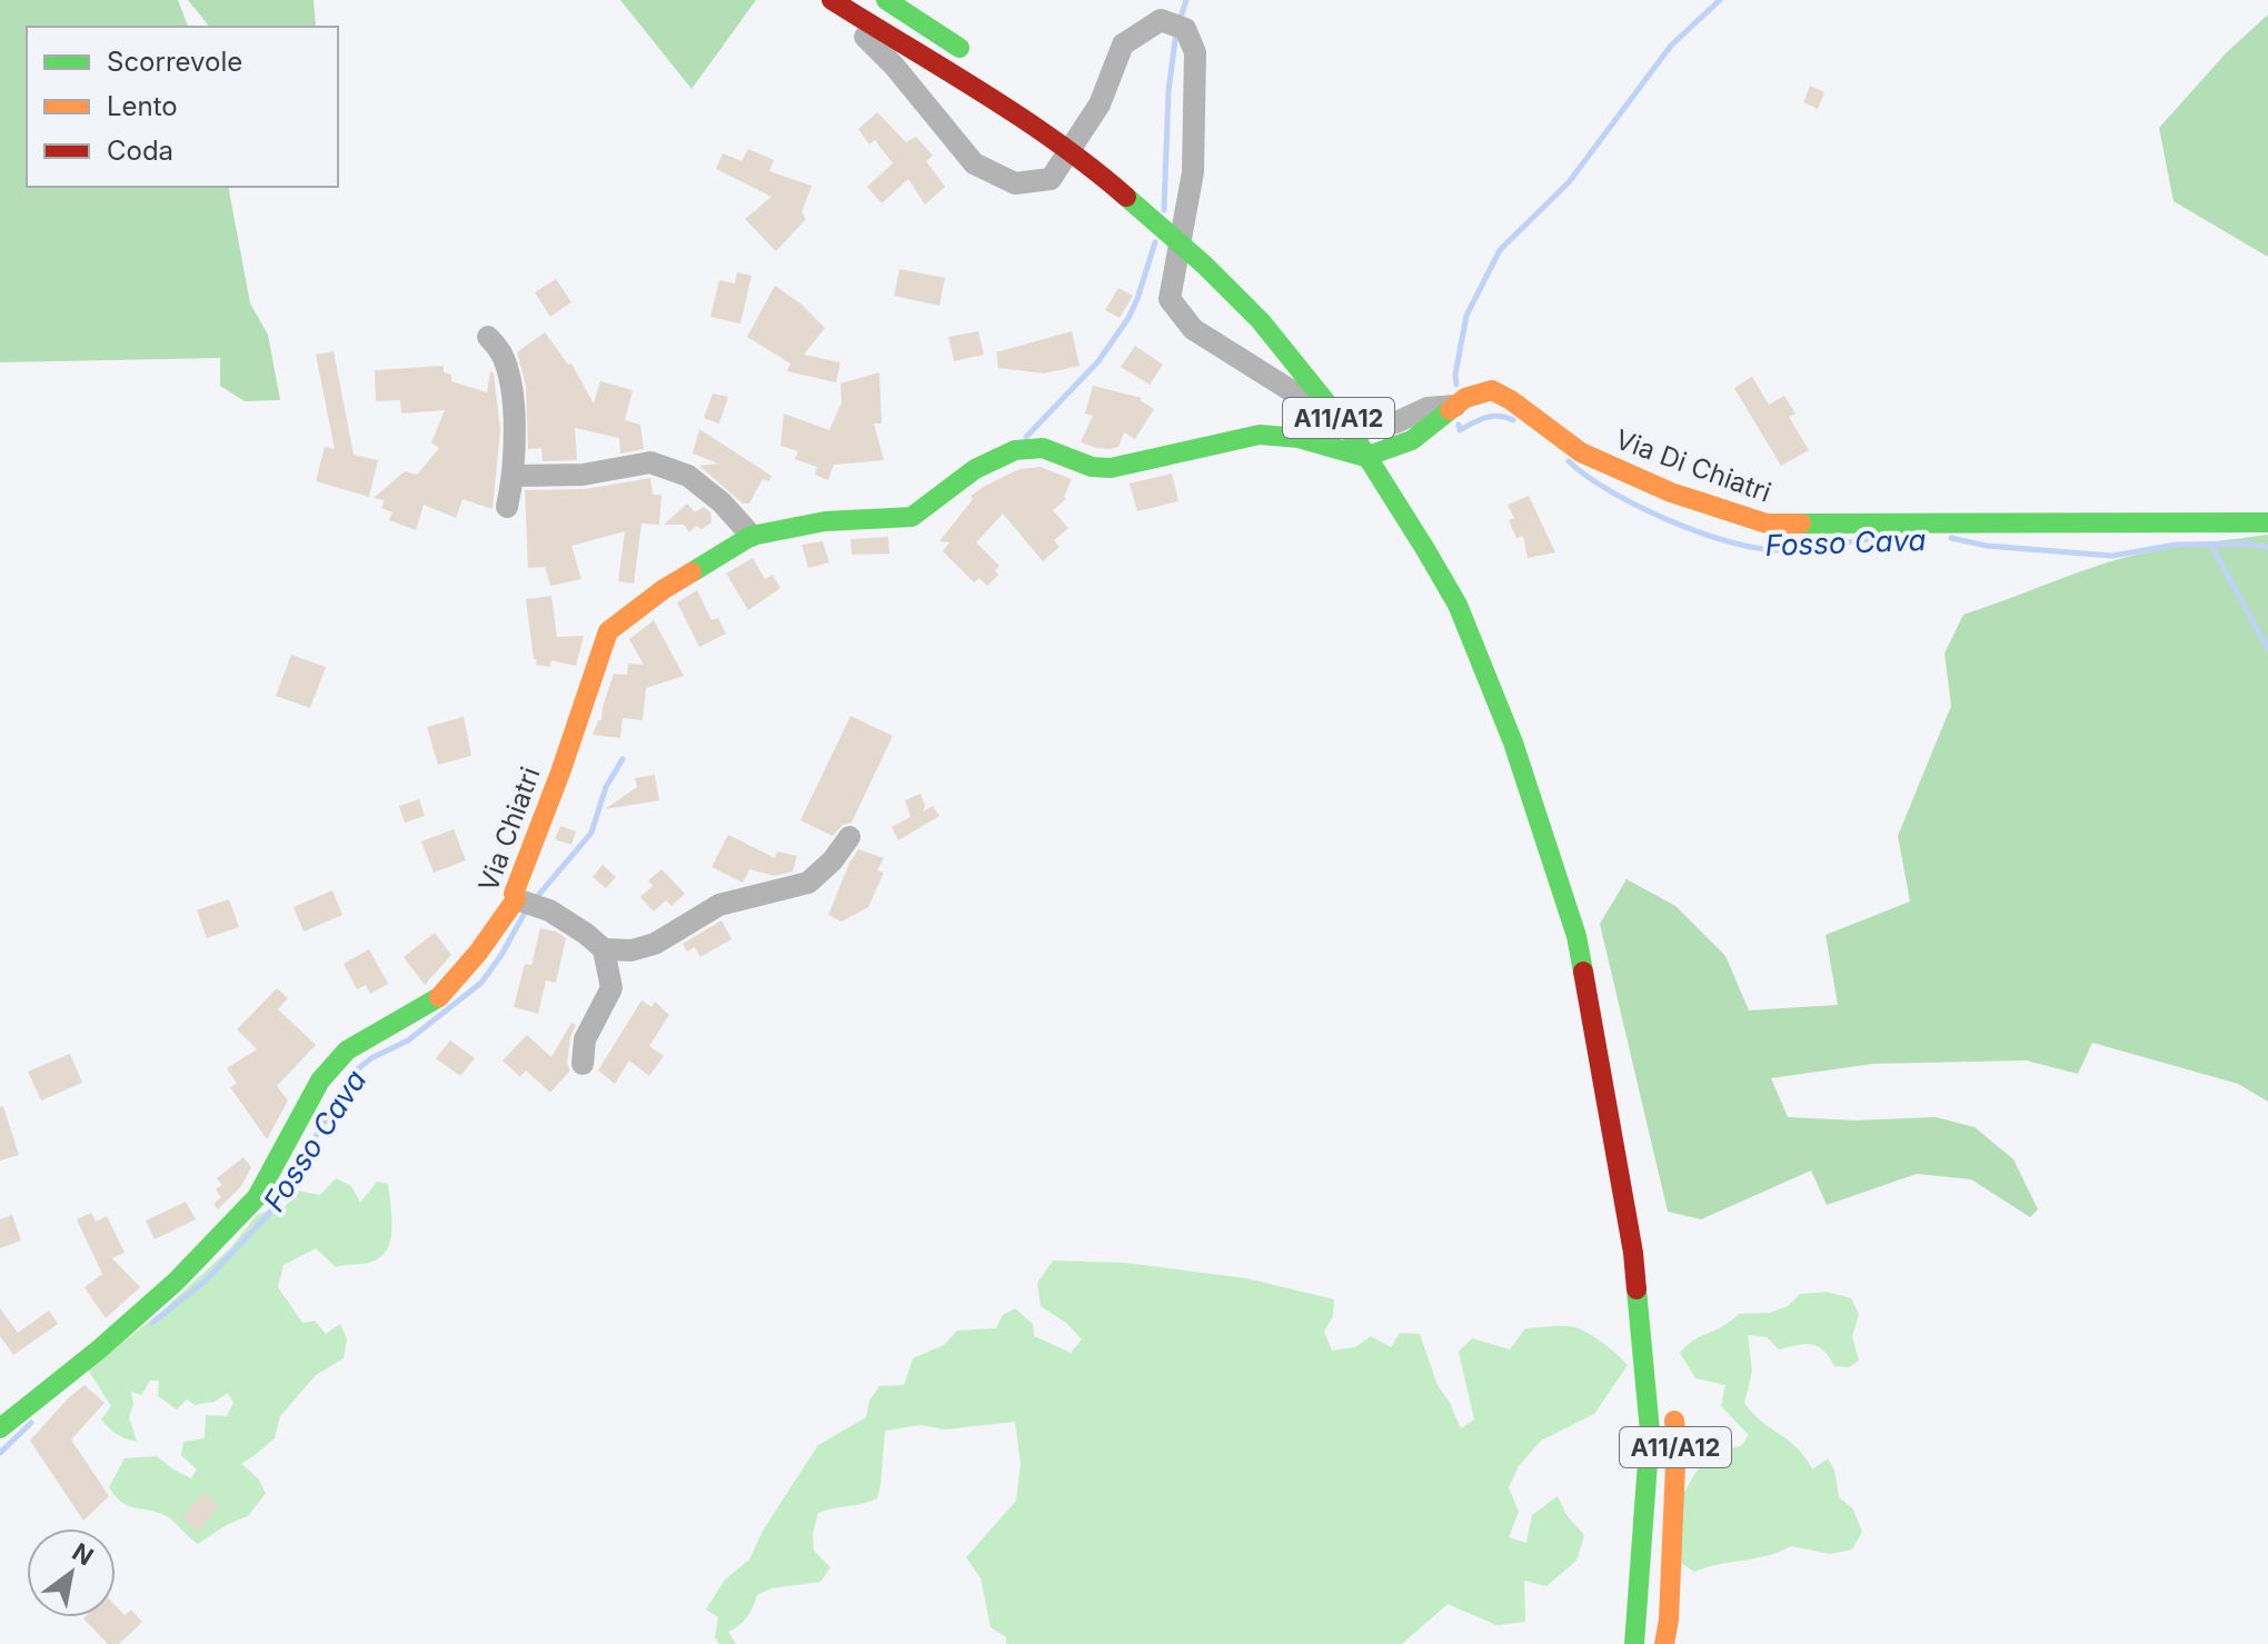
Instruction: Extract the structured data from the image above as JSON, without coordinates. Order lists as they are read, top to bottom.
{
  "streets": {
    "main road": ["A11/A12", "Via Di Chiatri", "Via Chiatri"]
  },
  "crossings": [
    ["Via Di Chiatri", "Via Chiatri"]
  ],
  "water": ["Fosso Cava"],
  "legend": ["Scorrevole", "Lento", "Coda"],
  "north": "top right"
}
